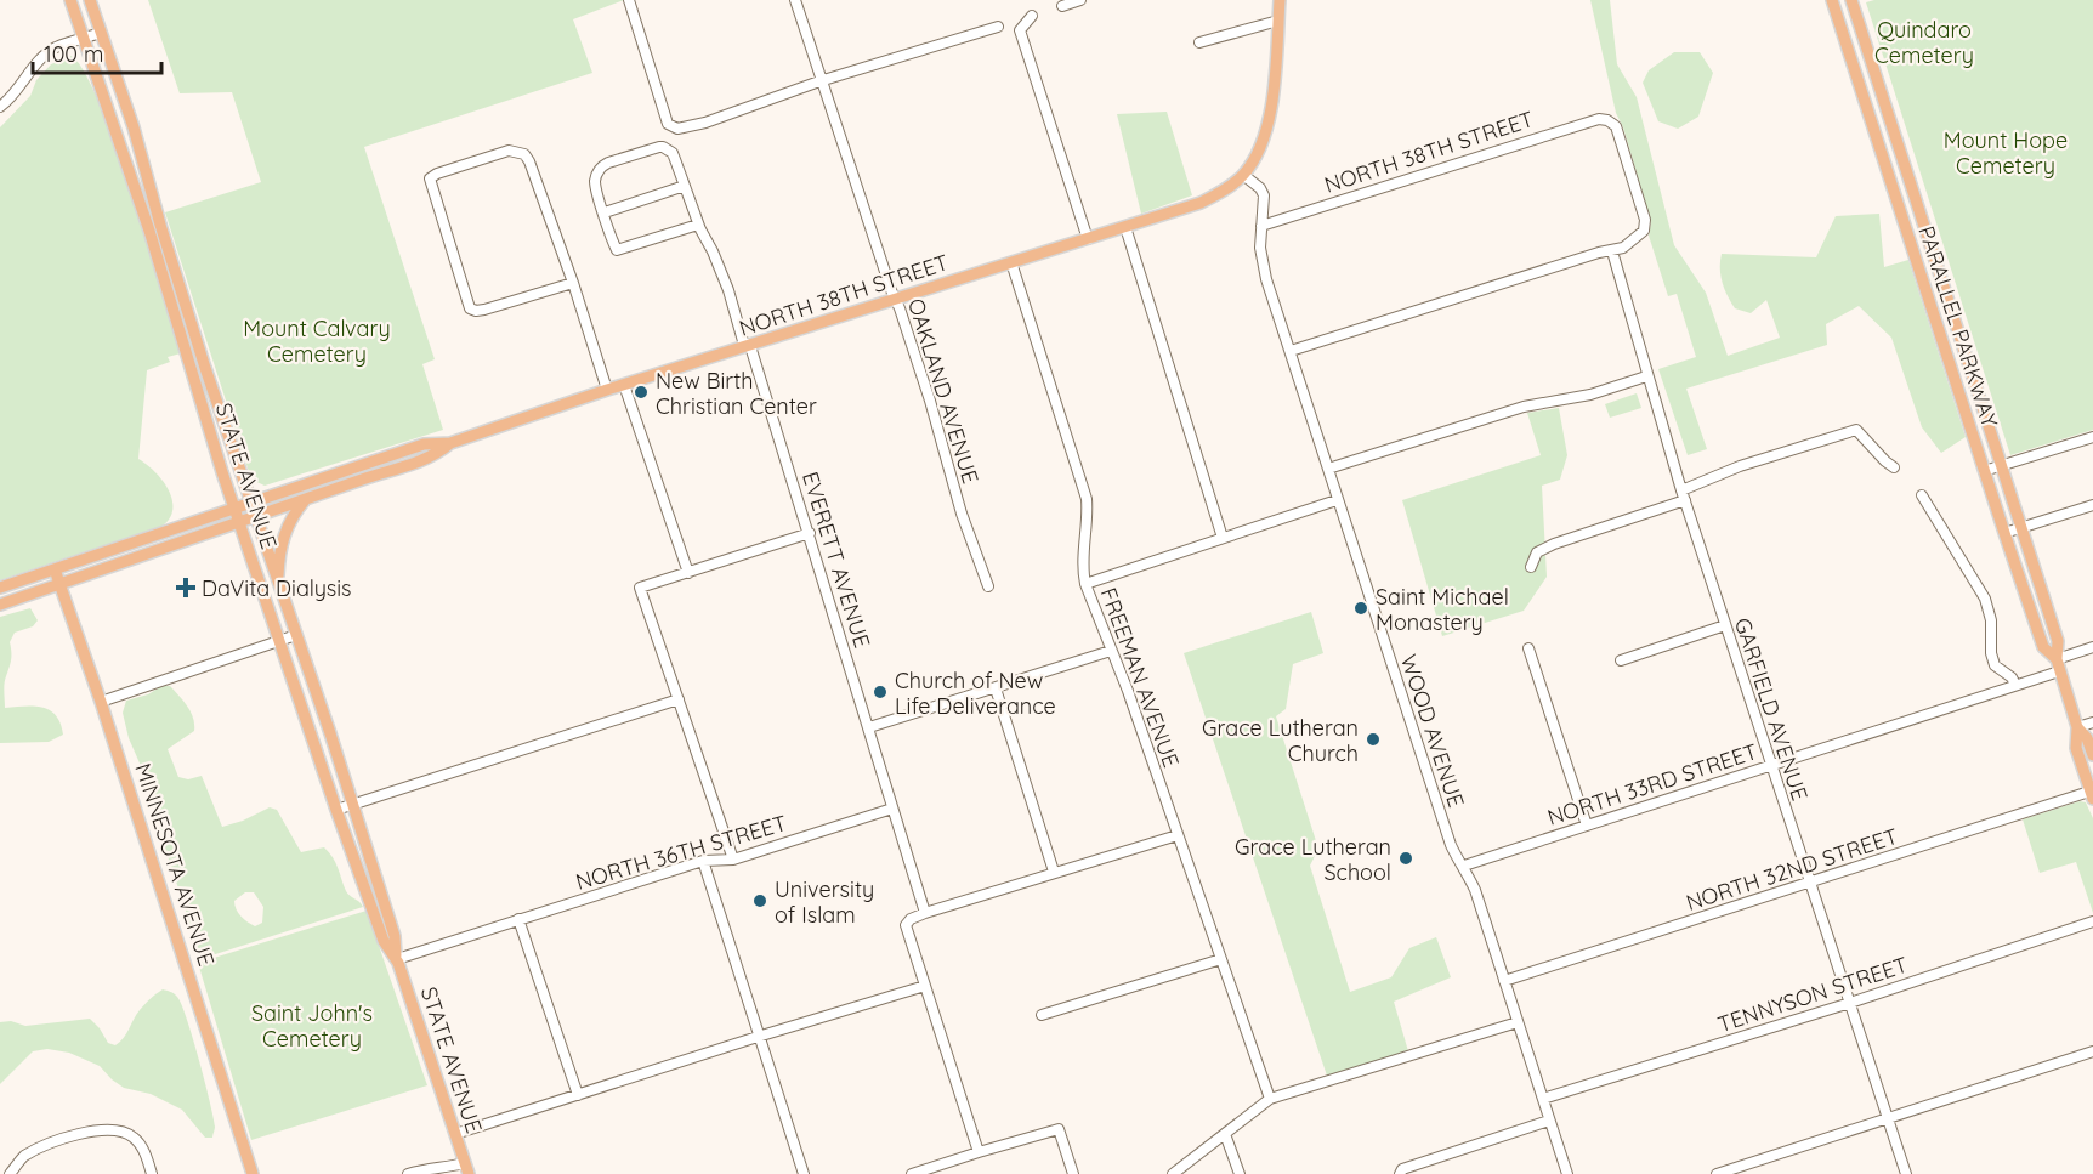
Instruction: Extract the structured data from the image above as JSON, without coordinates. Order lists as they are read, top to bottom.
{
  "streets": {
    "main road": [
      "NORTH 38TH STREET",
      "PARALLEL PARKWAY",
      "STATE AVENUE",
      "MINNESOTA AVENUE"
    ],
    "street": [
      "OAKLAND AVENUE",
      "EVERETT AVENUE",
      "FREEMAN AVENUE",
      "GARFIELD AVENUE",
      "WOOD AVENUE",
      "NORTH 33RD STREET",
      "NORTH 36TH STREET",
      "NORTH 32ND STREET",
      "TENNYSON STREET"
    ]
  },
  "crossings": [
    ["NORTH 38TH STREET", "OAKLAND AVENUE"],
    ["NORTH 38TH STREET", "STATE AVENUE"],
    ["NORTH 38TH STREET", "EVERETT AVENUE"],
    ["NORTH 38TH STREET", "FREEMAN AVENUE"],
    ["NORTH 38TH STREET", "GARFIELD AVENUE"],
    ["NORTH 38TH STREET", "WOOD AVENUE"],
    ["NORTH 38TH STREET", "MINNESOTA AVENUE"],
    ["PARALLEL PARKWAY", "NORTH 33RD STREET"],
    ["PARALLEL PARKWAY", "NORTH 32ND STREET"],
    ["STATE AVENUE", "NORTH 36TH STREET"],
    ["EVERETT AVENUE", "NORTH 36TH STREET"],
    ["GARFIELD AVENUE", "NORTH 33RD STREET"],
    ["GARFIELD AVENUE", "NORTH 32ND STREET"],
    ["GARFIELD AVENUE", "TENNYSON STREET"],
    ["WOOD AVENUE", "NORTH 33RD STREET"],
    ["WOOD AVENUE", "NORTH 32ND STREET"],
    ["WOOD AVENUE", "TENNYSON STREET"]
  ],
  "parks": [
    "Quindaro Cemetery",
    "Mount Hope Cemetery",
    "Mount Calvary Cemetery",
    "Saint John's Cemetery"
  ],
  "places": {
    "other": [
      "New Birth Christian Center",
      "Saint Michael Monastery",
      "Church of New Life Deliverance",
      "Grace Lutheran Church",
      "Grace Lutheran School",
      "University of Islam"
    ],
    "health": ["DaVita Dialysis"]
  },
  "scale_bar": "100 m"
}
